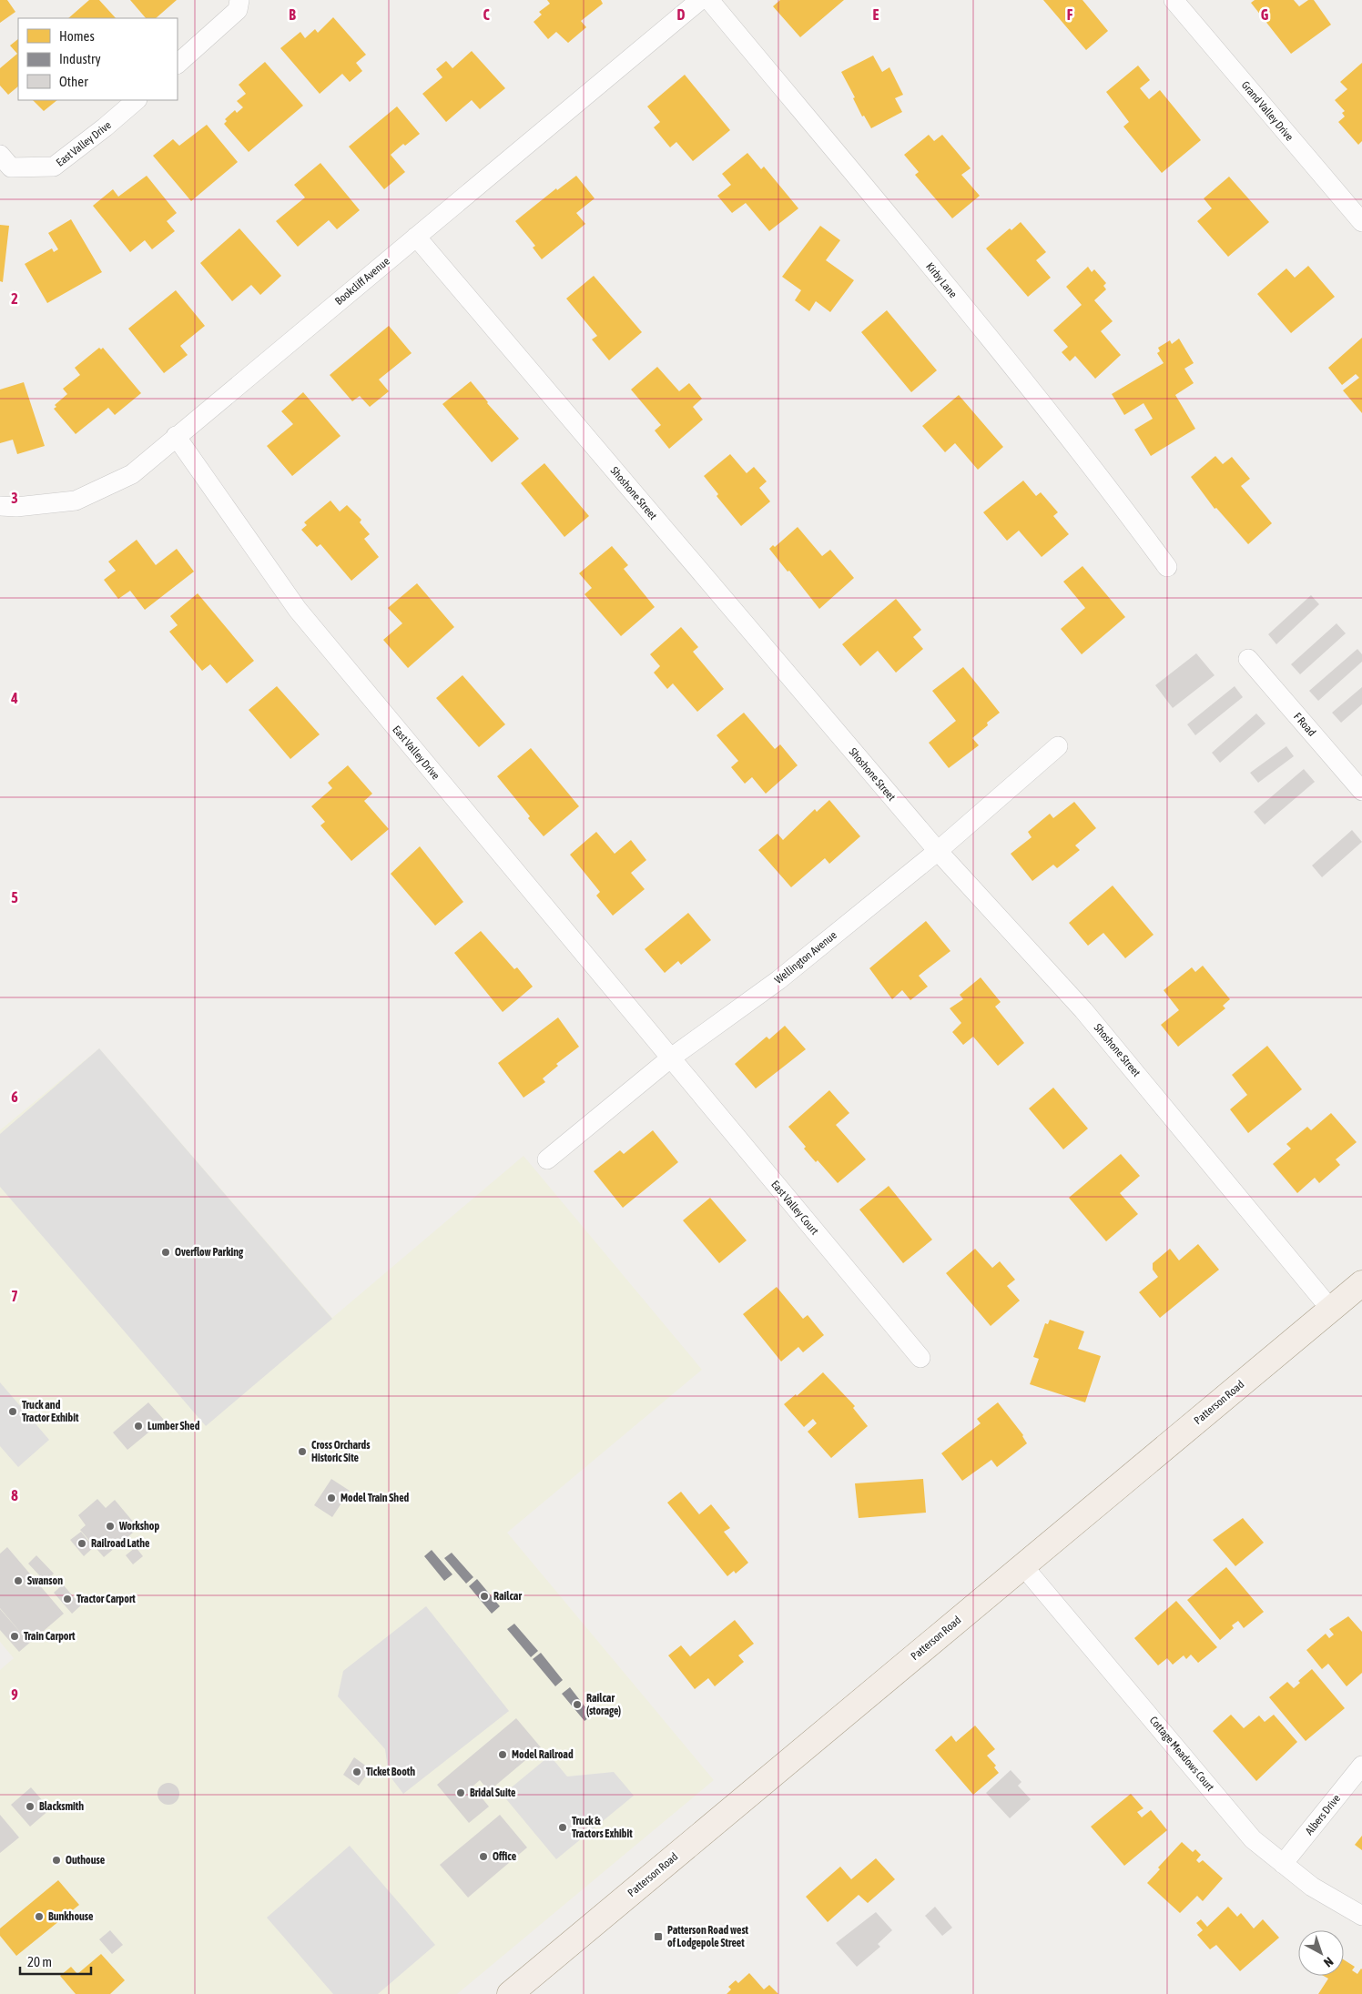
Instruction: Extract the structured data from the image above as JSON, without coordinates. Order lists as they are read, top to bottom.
{
  "streets": {
    "main road": ["Patterson Road"],
    "street": [
      "Grand Valley Drive",
      "East Valley Drive",
      "Kirby Lane",
      "Bookcliff Avenue",
      "Shoshone Street",
      "F Road",
      "Wellington Avenue",
      "East Valley Court",
      "Cottage Meadows Court",
      "Albers Drive"
    ]
  },
  "crossings": [
    ["East Valley Drive", "Bookcliff Avenue"],
    ["East Valley Drive", "Wellington Avenue"],
    ["East Valley Drive", "East Valley Court"],
    ["Bookcliff Avenue", "Shoshone Street"],
    ["Shoshone Street", "Wellington Avenue"],
    ["Shoshone Street", "Patterson Road"],
    ["Wellington Avenue", "East Valley Court"],
    ["Patterson Road", "Cottage Meadows Court"],
    ["Cottage Meadows Court", "Albers Drive"]
  ],
  "places": {
    "other": [
      "Overflow Parking",
      "Truck and Tractor Exhibit",
      "Lumber Shed",
      "Cross Orchards Historic Site",
      "Model Train Shed",
      "Workshop",
      "Railroad Lathe",
      "Swanson",
      "Railcar",
      "Tractor Carport",
      "Train Carport",
      "Railcar (storage)",
      "Model Railroad",
      "Ticket Booth",
      "Bridal Suite",
      "Blacksmith",
      "Truck & Tractors Exhibit",
      "Office",
      "Outhouse",
      "Bunkhouse"
    ],
    "transit": ["Patterson Road west of Lodgepole Street"]
  },
  "legend": ["Homes", "Industry", "Other"],
  "scale_bar": "20 m",
  "north": "bottom right",
  "grid": {
    "columns": [
      "B",
      "C",
      "D",
      "E",
      "F",
      "G"
    ],
    "rows": [
      "2",
      "3",
      "4",
      "5",
      "6",
      "7",
      "8",
      "9"
    ]
  }
}
